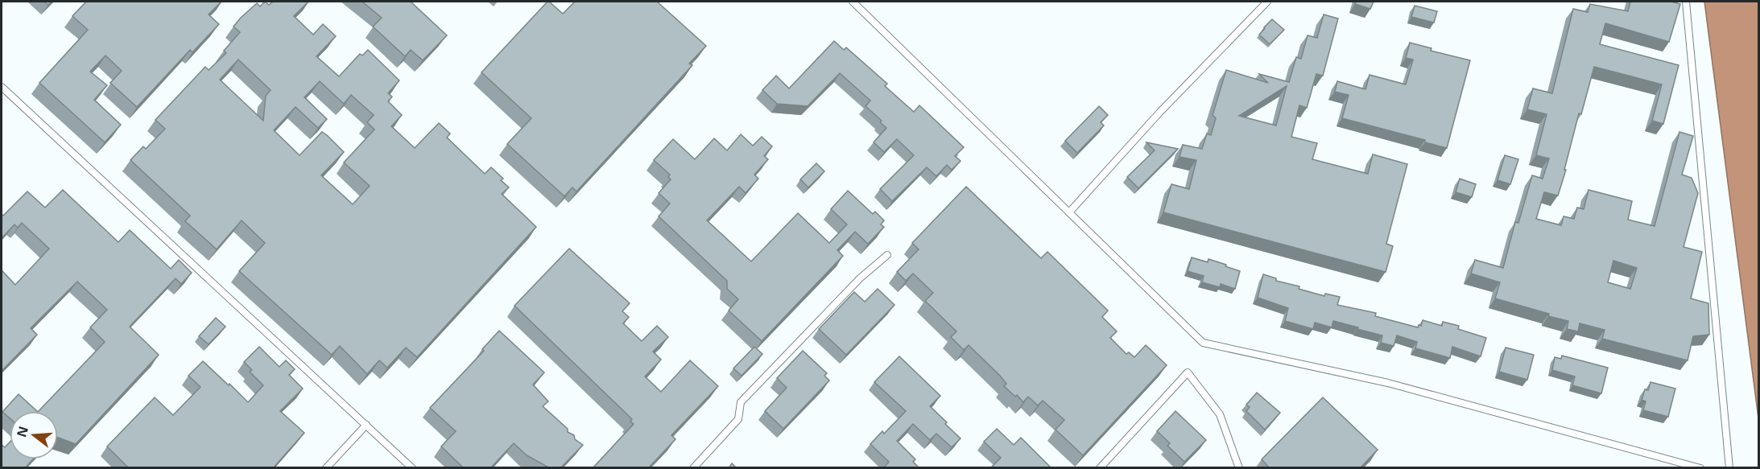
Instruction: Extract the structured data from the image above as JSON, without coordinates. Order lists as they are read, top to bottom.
{
  "north": "left"
}
